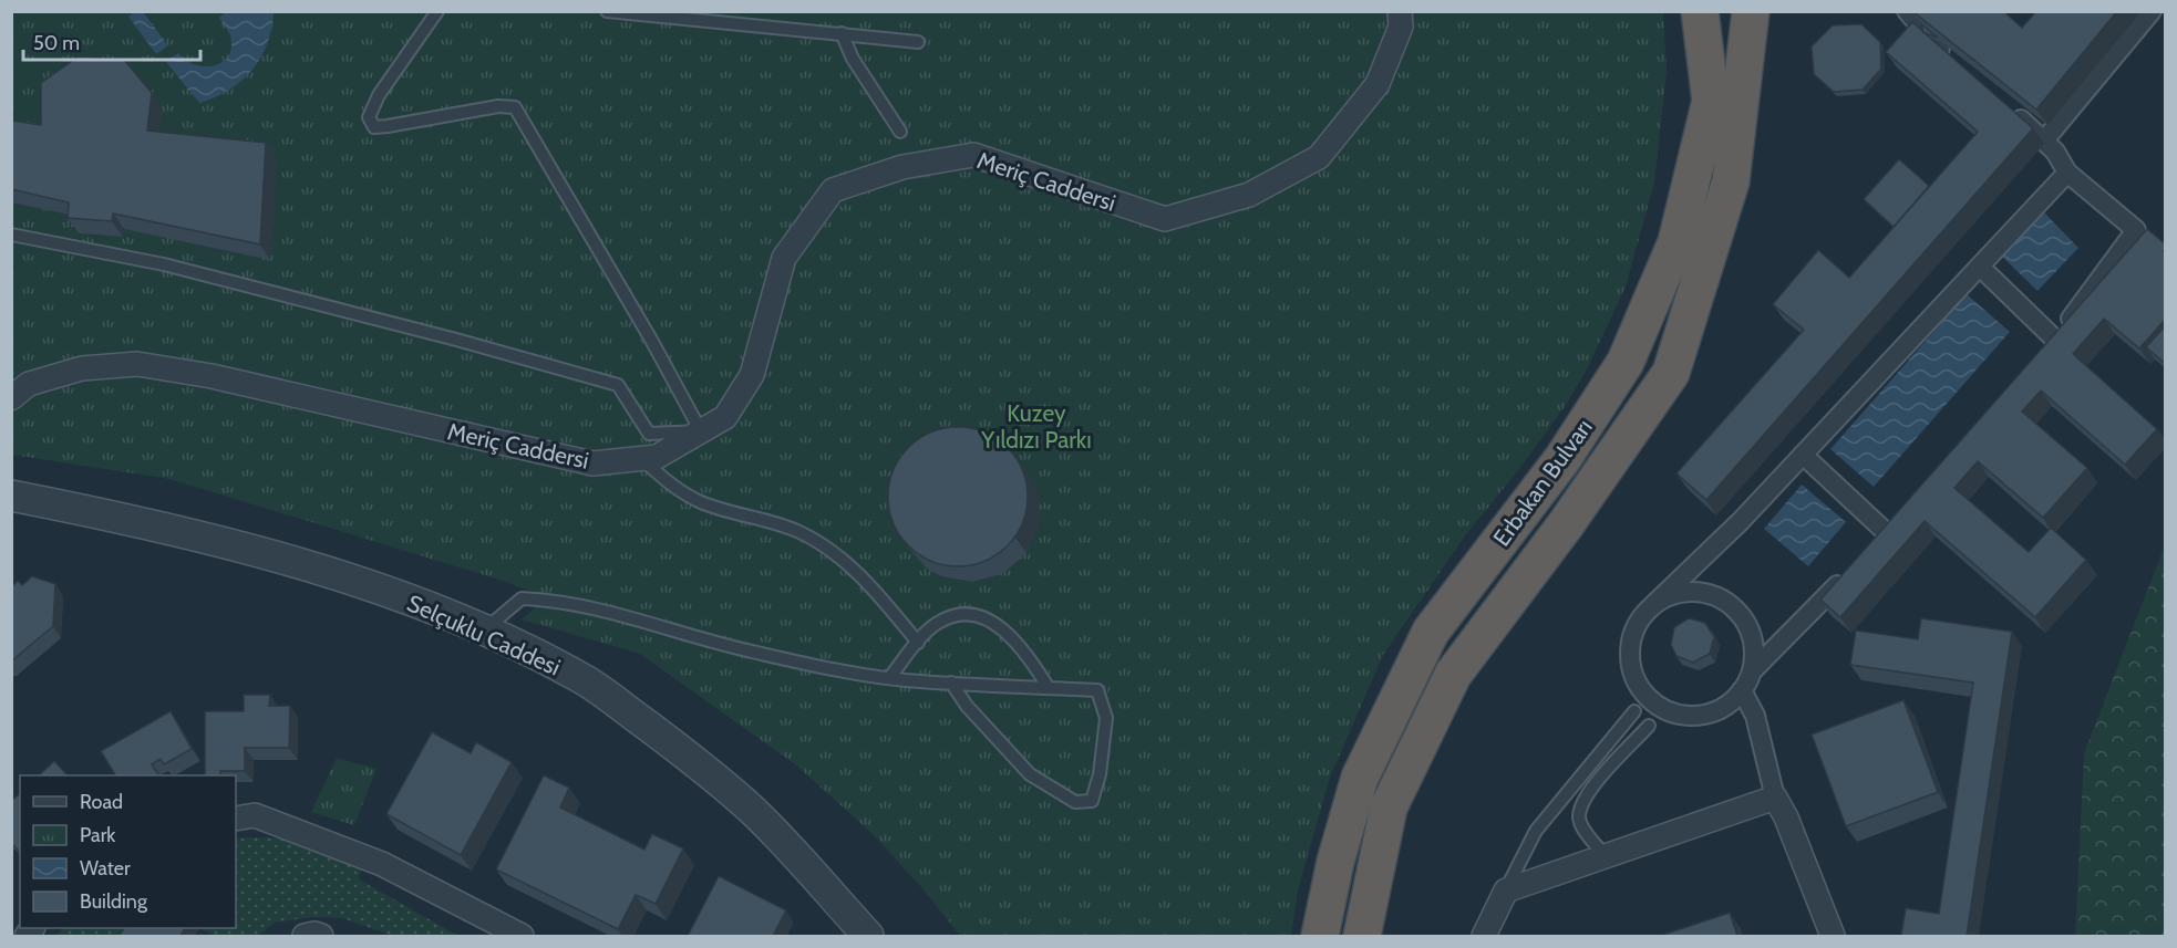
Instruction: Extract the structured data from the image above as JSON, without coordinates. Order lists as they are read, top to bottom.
{
  "streets": {
    "highway": ["Erbakan Bulvarı"],
    "street": ["Meriç Caddersi", "Selçuklu Caddesi"]
  },
  "parks": ["Kuzey Yıldızı Parkı"],
  "legend": [
    "Road",
    "Park",
    "Water",
    "Building"
  ],
  "scale_bar": "50 m"
}
